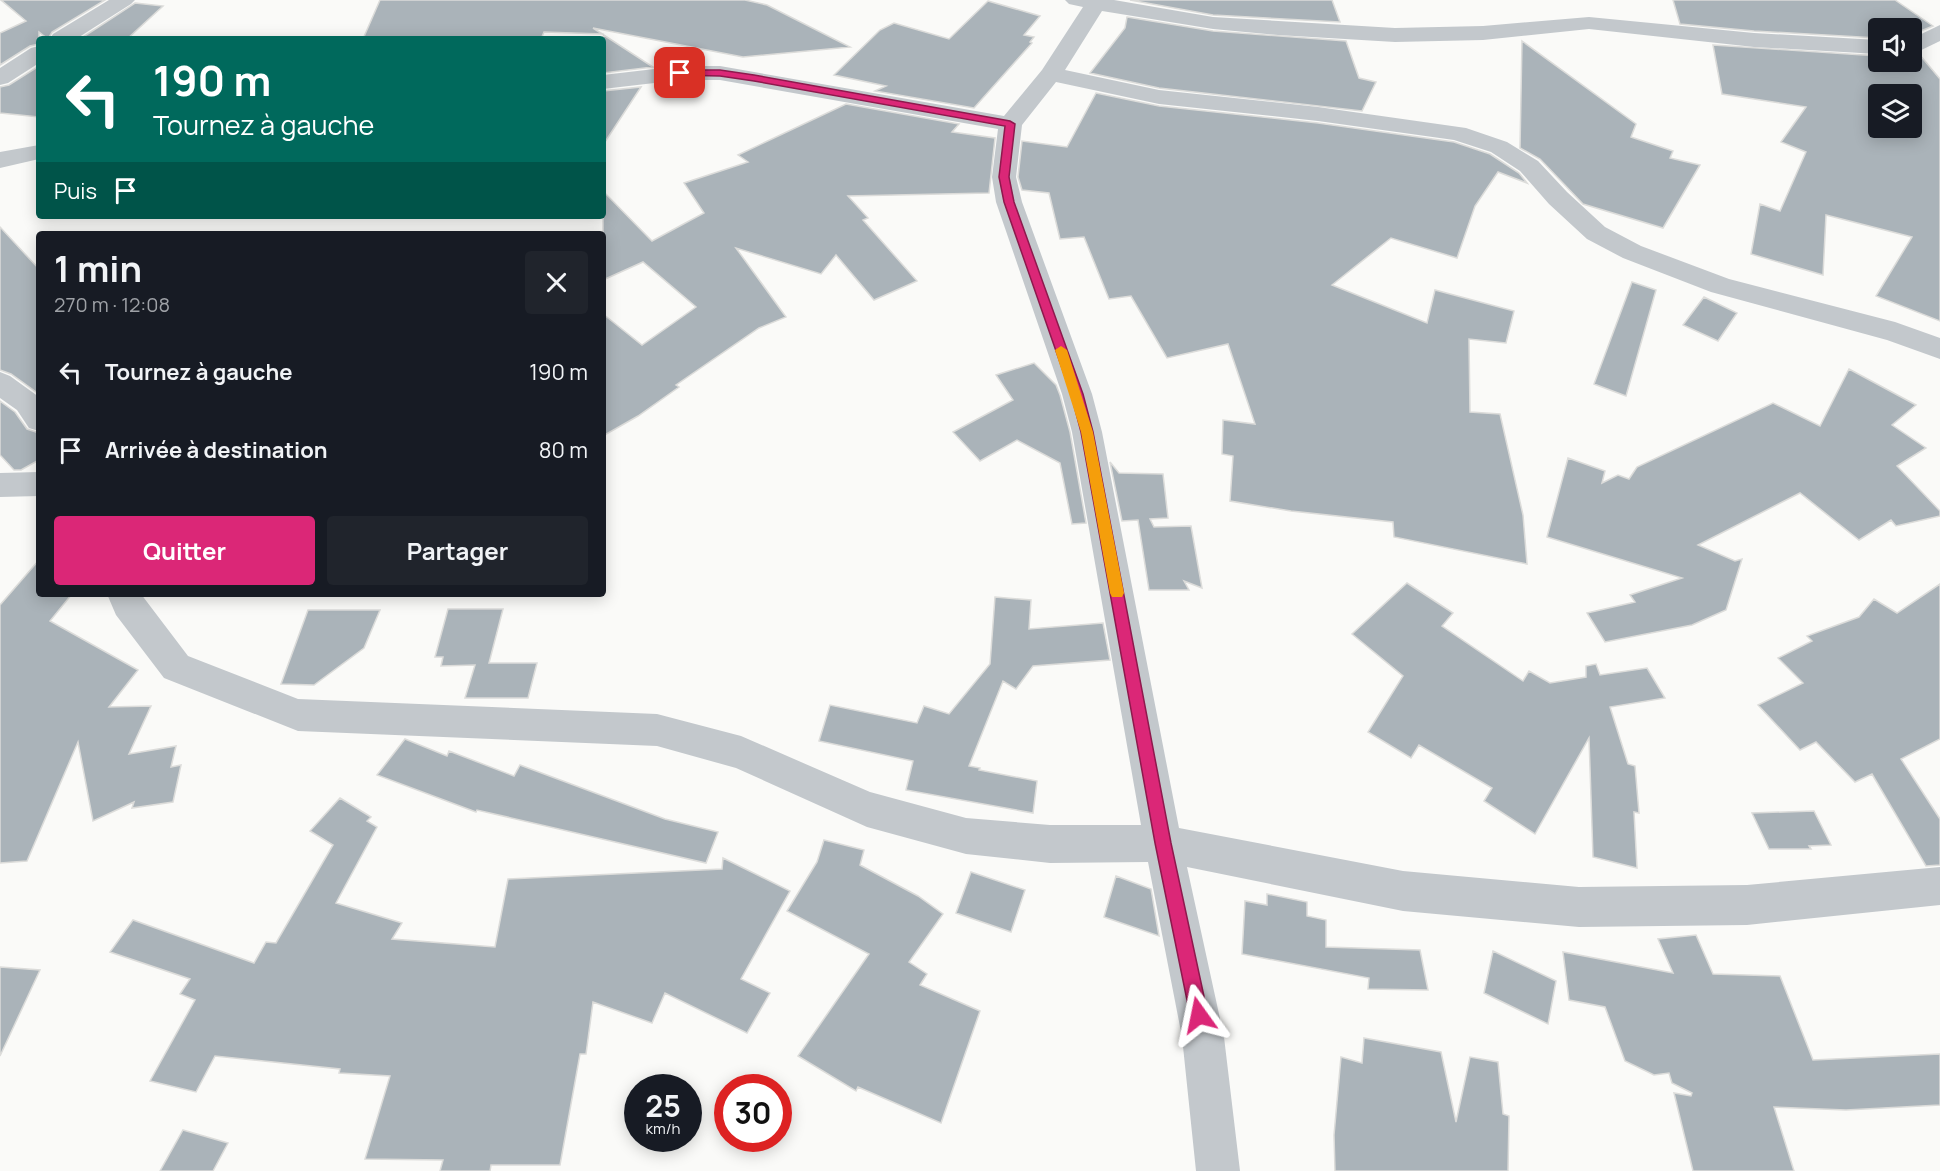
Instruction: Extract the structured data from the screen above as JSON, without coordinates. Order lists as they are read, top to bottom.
{
  "page": {
    "turn": ["190 m", "Tournez à gauche"],
    "then": "Puis",
    "heading": ["1 min", "270 m · 12:08"],
    "list": [
      {
        "name": "Tournez à gauche",
        "value": "190 m"
      },
      {
        "name": "Arrivée à destination",
        "value": "80 m"
      }
    ],
    "buttons": ["Quitter", "Partager"],
    "speed": "25 km/h",
    "limit": "30"
  }
}
